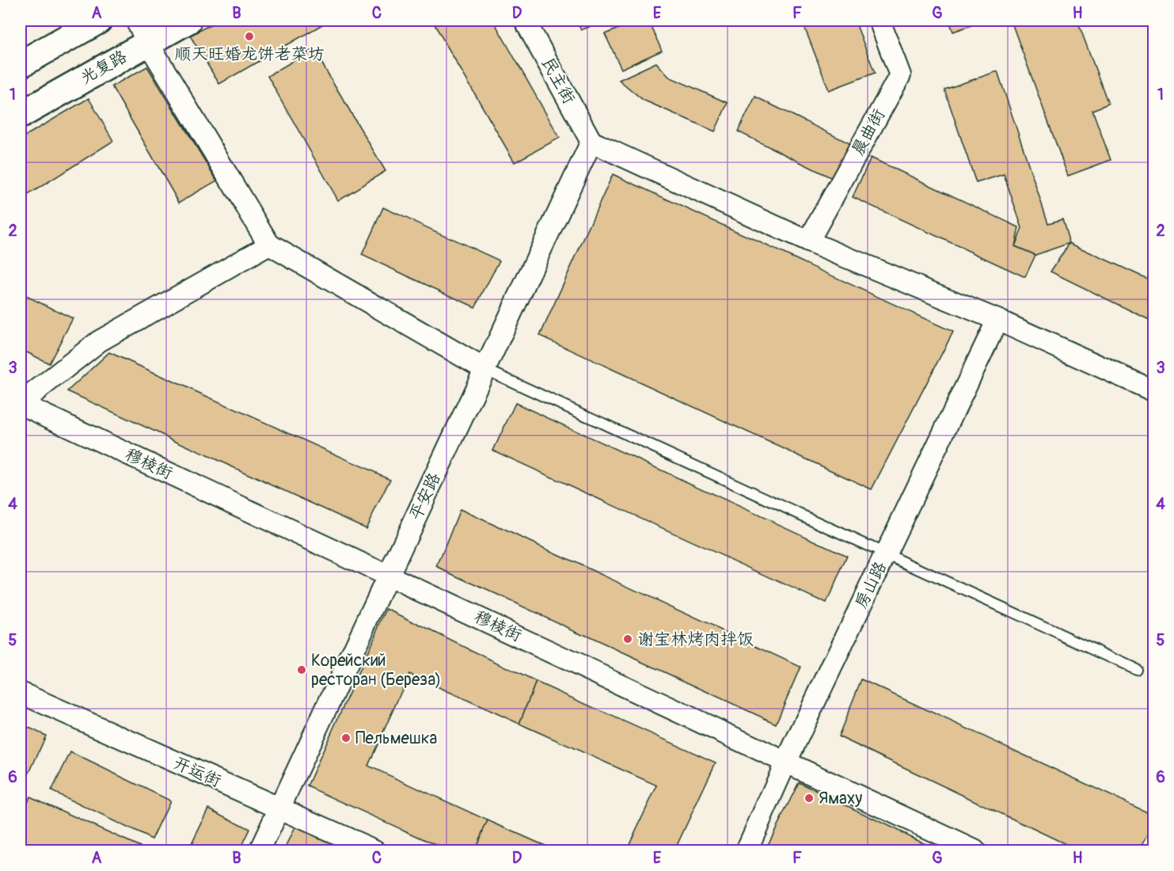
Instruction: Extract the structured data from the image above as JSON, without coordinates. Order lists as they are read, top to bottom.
{
  "streets": {
    "street": [
      "光复路",
      "民主街",
      "晨曲街",
      "穆棱街",
      "平安路",
      "房山路",
      "开运街"
    ]
  },
  "crossings": [
    ["民主街", "平安路"],
    ["穆棱街", "平安路"],
    ["穆棱街", "房山路"],
    ["平安路", "开运街"]
  ],
  "places": [
    "顺天旺婚龙饼老菜坊",
    "谢宝林烤肉拌饭",
    "Корейский ресторан (Береза)",
    "Пельмешка",
    "Ямаху"
  ],
  "grid": {
    "columns": [
      "A",
      "B",
      "C",
      "D",
      "E",
      "F",
      "G",
      "H"
    ],
    "rows": [
      "1",
      "2",
      "3",
      "4",
      "5",
      "6"
    ]
  }
}
